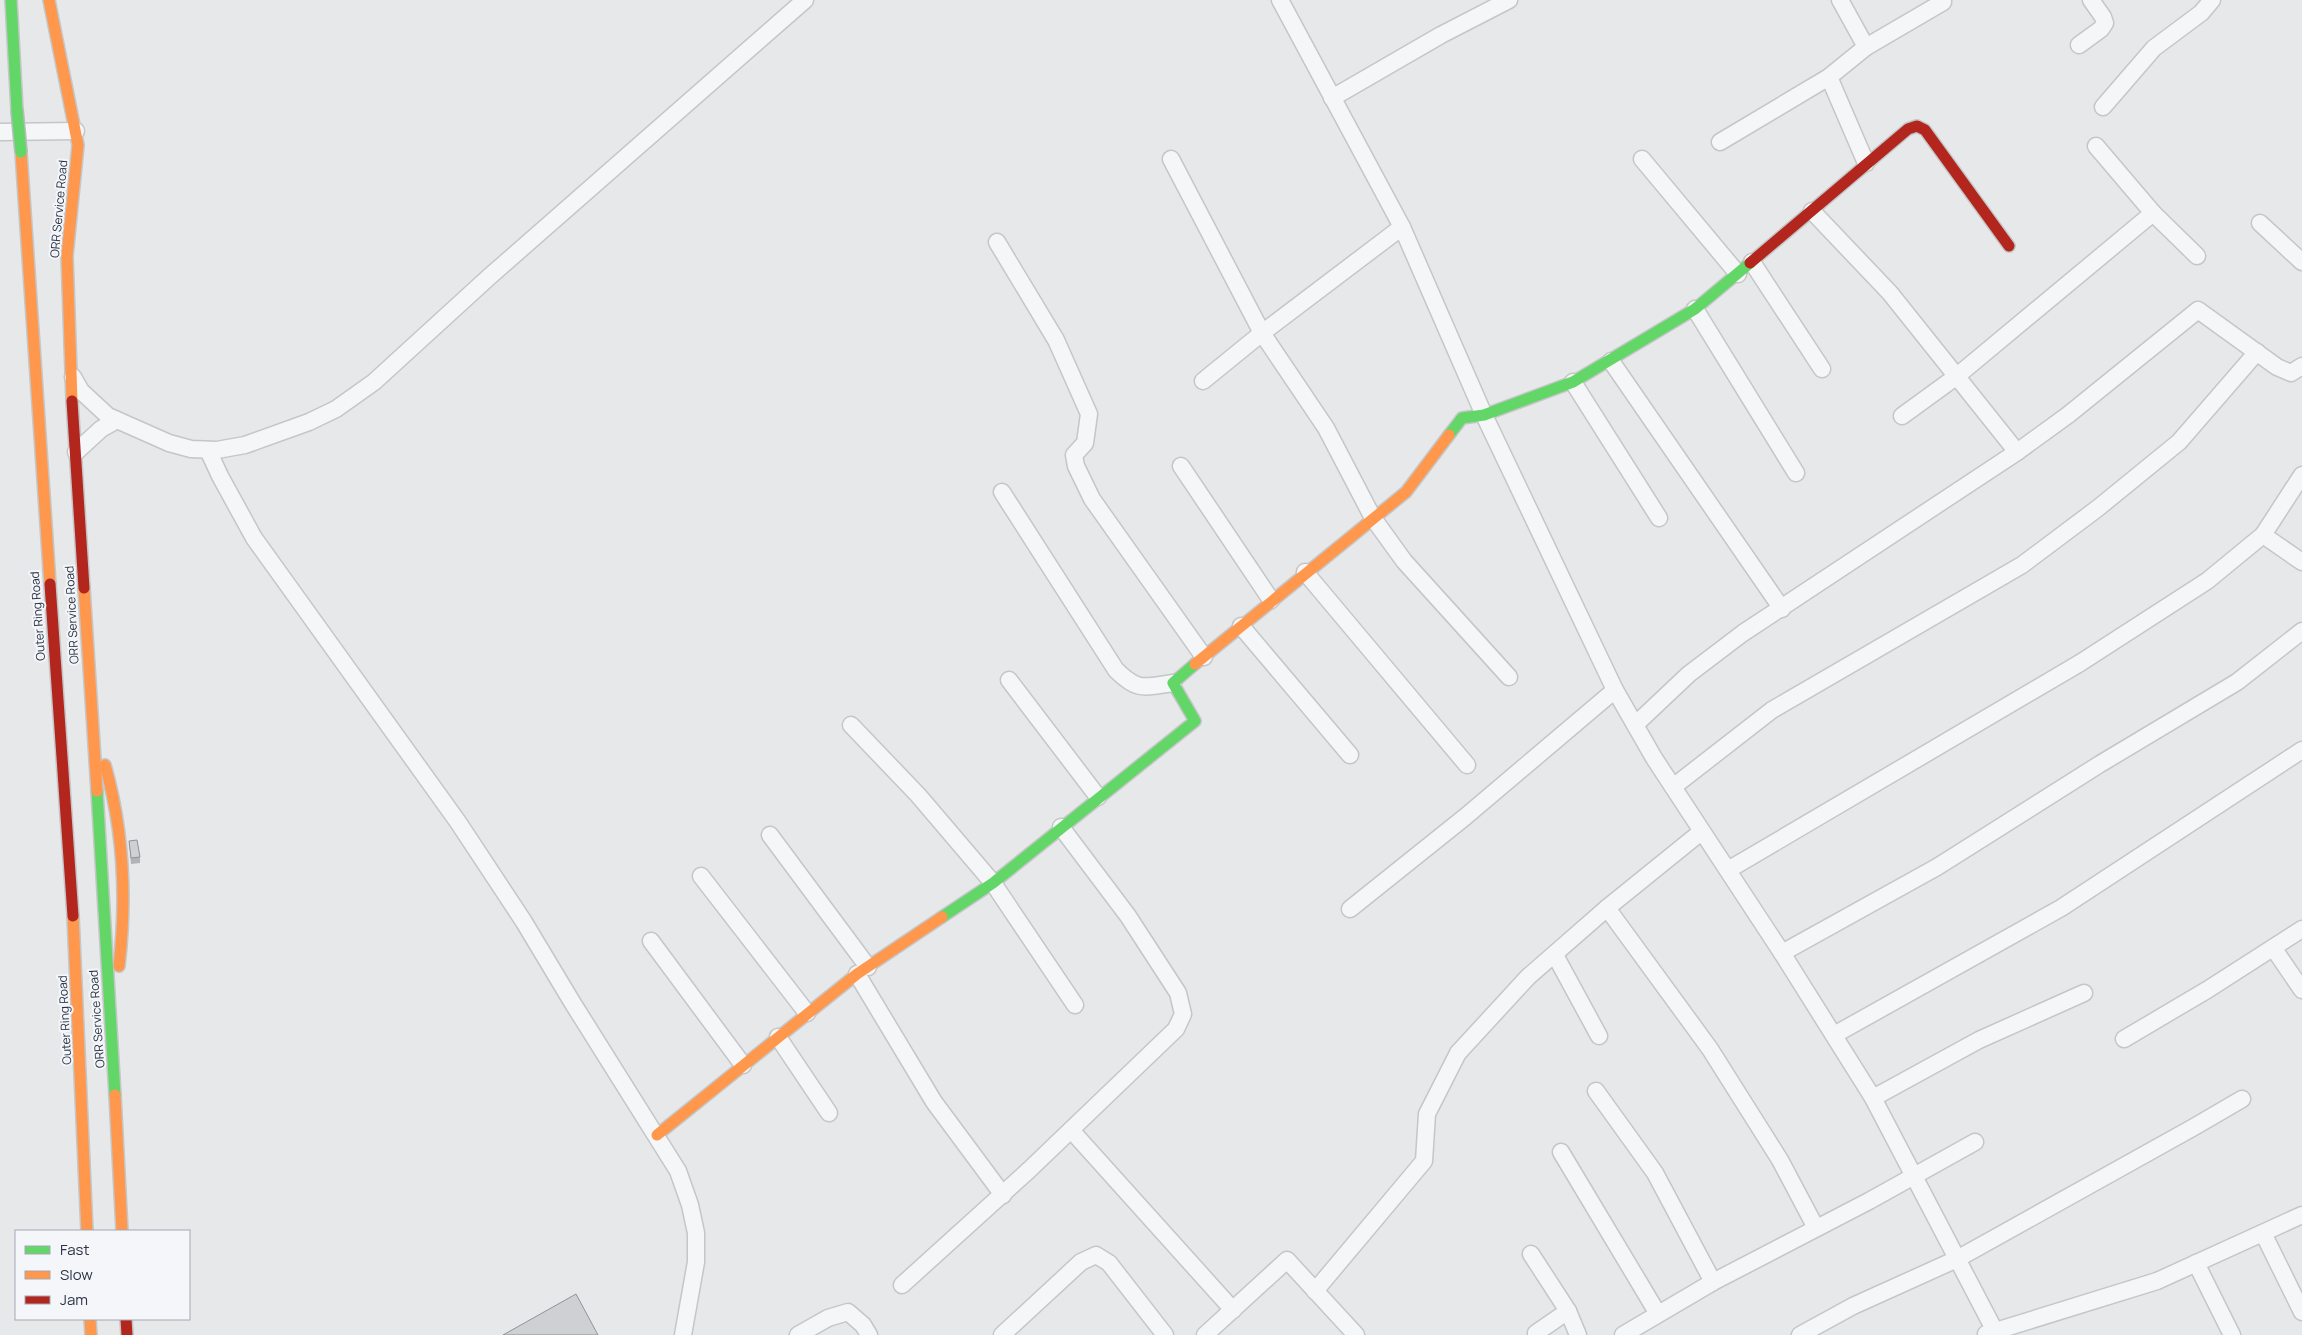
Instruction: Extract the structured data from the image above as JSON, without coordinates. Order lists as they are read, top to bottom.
{
  "streets": {
    "main road": ["ORR Service Road", "Outer Ring Road"]
  },
  "legend": ["Fast", "Slow", "Jam"]
}
